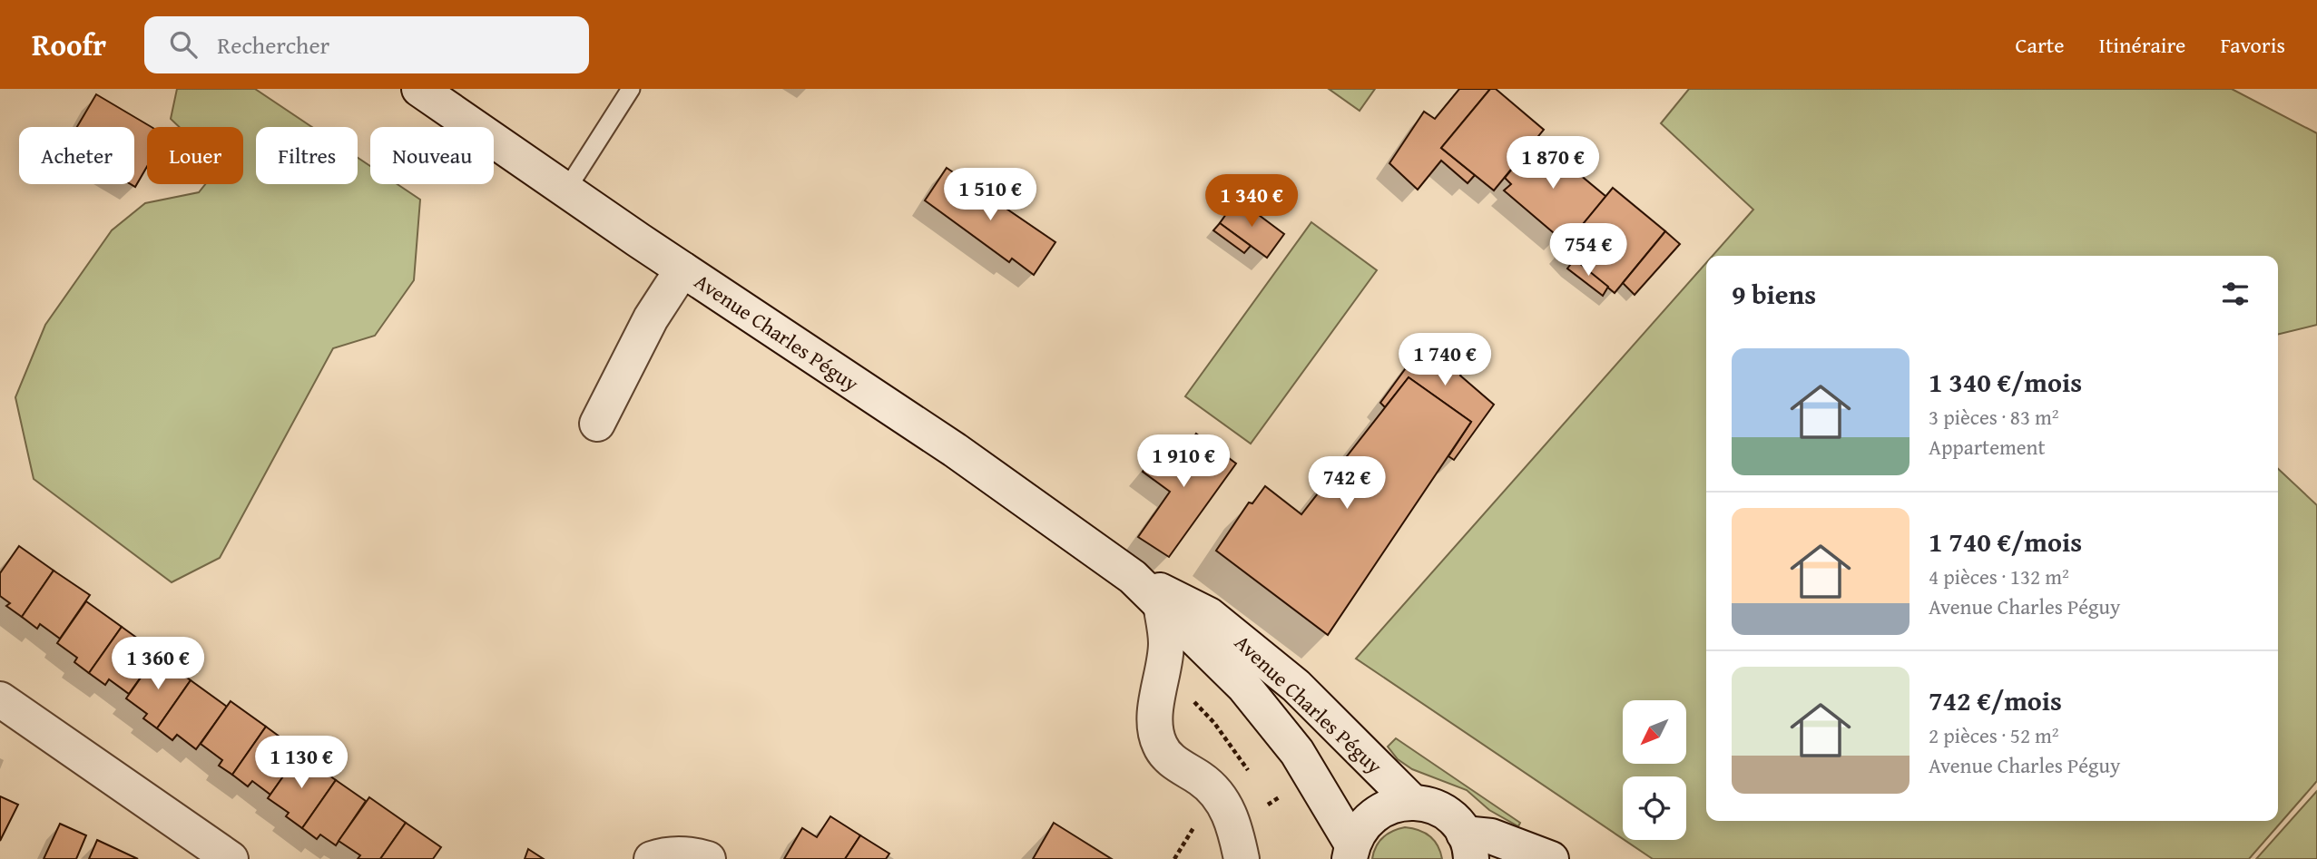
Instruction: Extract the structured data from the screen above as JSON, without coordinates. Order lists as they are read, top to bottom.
{
  "streets": {
    "main road": ["Avenue Charles Péguy"]
  },
  "north": "bottom left",
  "page": {
    "header": "Roofr",
    "search": "Rechercher",
    "nav": ["Carte", "Itinéraire", "Favoris"],
    "chip": [
      "Acheter",
      "Louer",
      "Filtres",
      "Nouveau"
    ],
    "price": [
      "1 870 €",
      "1 510 €",
      "1 340 €",
      "754 €",
      "1 740 €",
      "1 910 €",
      "742 €",
      "1 360 €",
      "1 130 €"
    ],
    "heading": "9 biens",
    "list": [
      {
        "name": "1 340 €/mois",
        "note": "3 pièces · 83 m² · Appartement"
      },
      {
        "name": "1 740 €/mois",
        "note": "4 pièces · 132 m² · Avenue Charles Péguy"
      },
      {
        "name": "742 €/mois",
        "note": "2 pièces · 52 m² · Avenue Charles Péguy"
      }
    ]
  }
}
